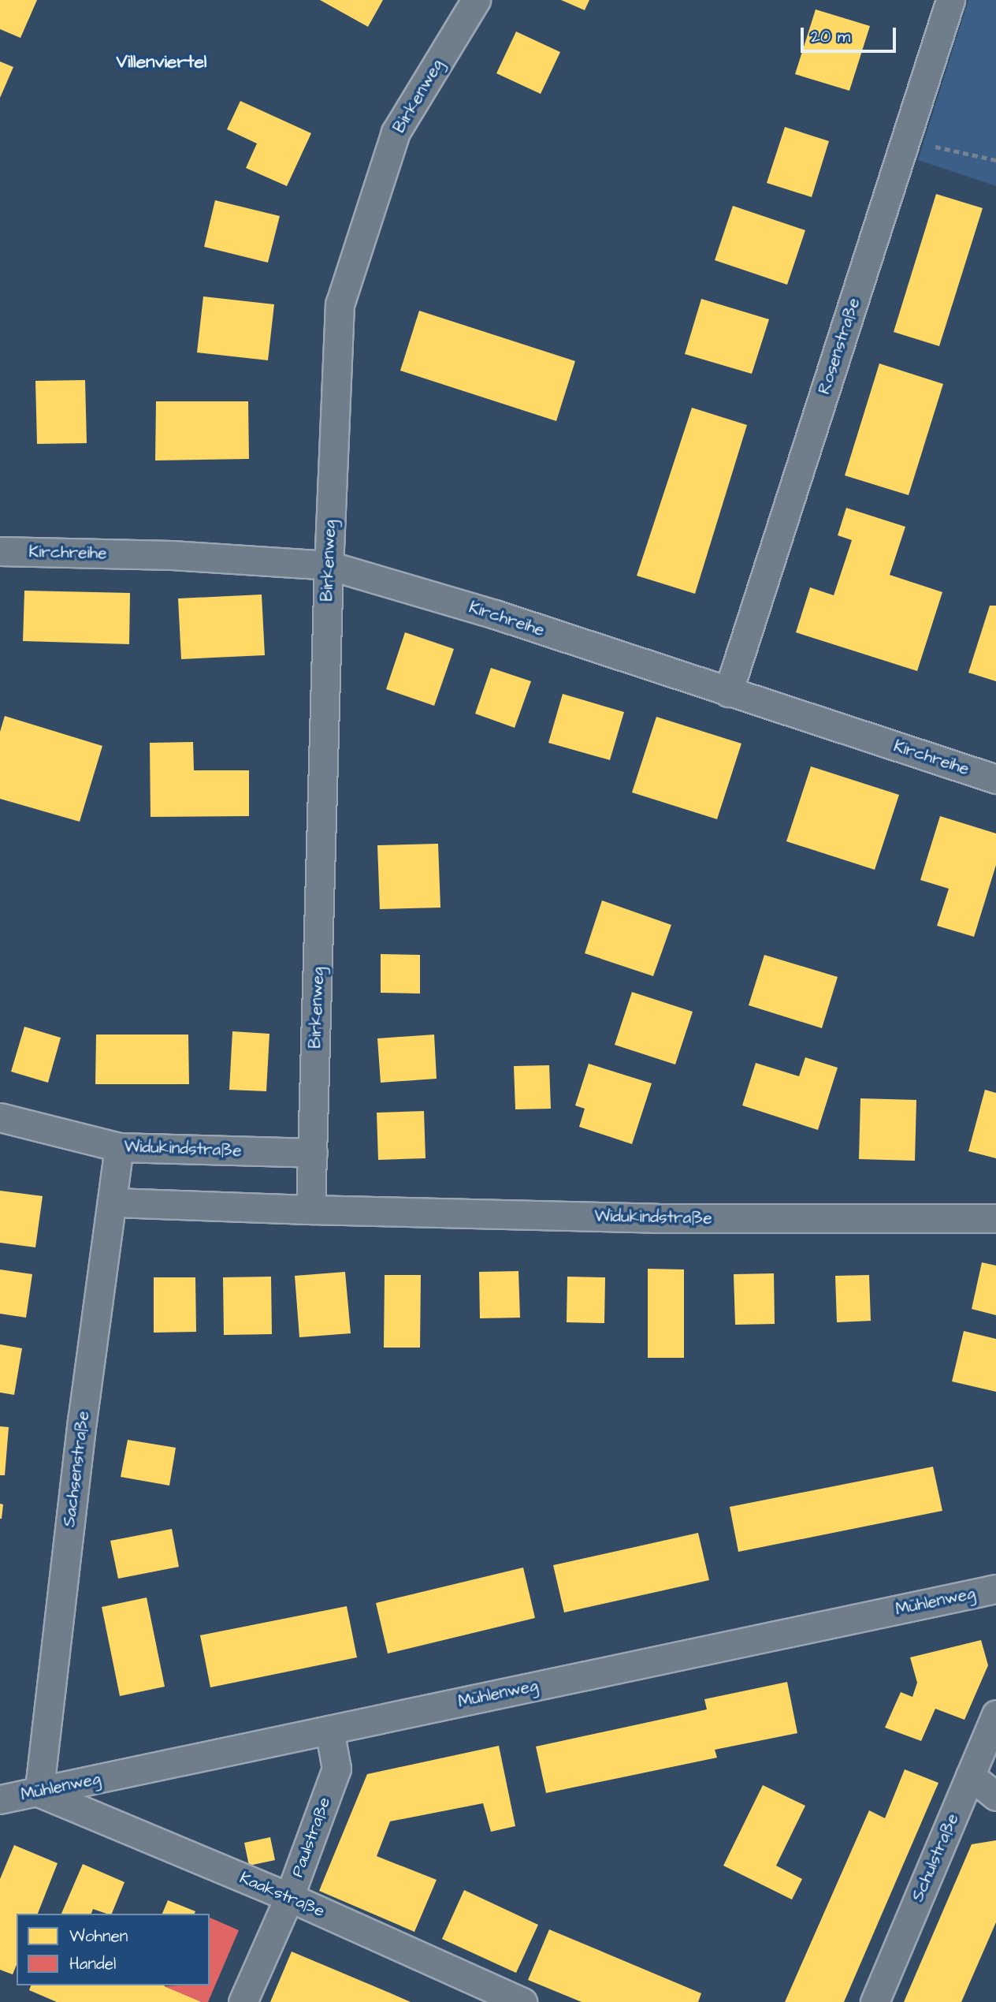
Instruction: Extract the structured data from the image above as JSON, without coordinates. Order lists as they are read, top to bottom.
{
  "streets": {
    "street": [
      "Birkenweg",
      "Rosenstraße",
      "Kirchreihe",
      "Widukindstraße",
      "Sachsenstraße",
      "Mühlenweg",
      "Paulstraße",
      "Schulstraße",
      "Kaakstraße"
    ]
  },
  "crossings": [
    ["Birkenweg", "Kirchreihe"],
    ["Birkenweg", "Widukindstraße"],
    ["Rosenstraße", "Kirchreihe"],
    ["Widukindstraße", "Sachsenstraße"],
    ["Sachsenstraße", "Mühlenweg"],
    ["Sachsenstraße", "Kaakstraße"],
    ["Mühlenweg", "Paulstraße"],
    ["Mühlenweg", "Kaakstraße"],
    ["Paulstraße", "Kaakstraße"]
  ],
  "districts": ["Villenviertel"],
  "legend": ["Wohnen", "Handel"],
  "scale_bar": "20 m"
}
